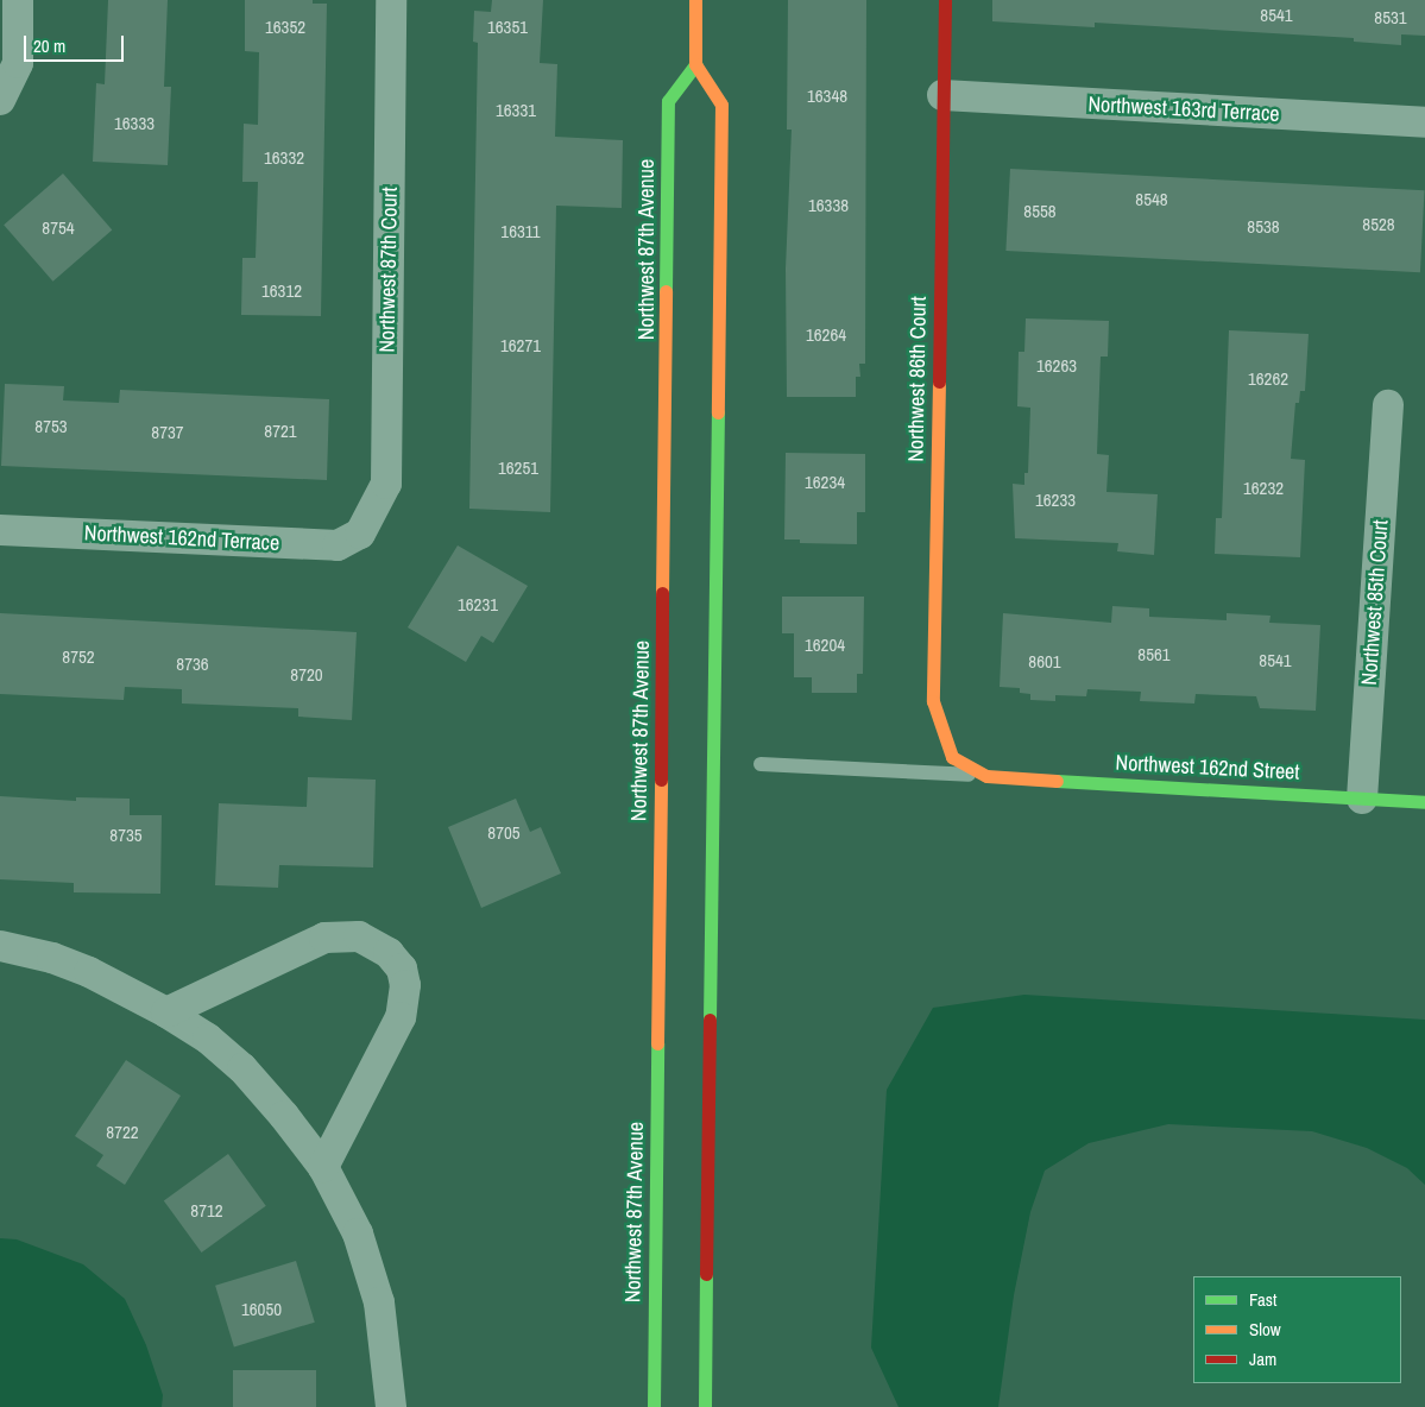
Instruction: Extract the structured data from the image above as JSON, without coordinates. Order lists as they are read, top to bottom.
{
  "streets": {
    "street": [
      "Northwest 163rd Terrace",
      "Northwest 87th Avenue",
      "Northwest 87th Court",
      "Northwest 86th Court",
      "Northwest 162nd Terrace",
      "Northwest 85th Court",
      "Northwest 162nd Street"
    ]
  },
  "crossings": [
    ["Northwest 163rd Terrace", "Northwest 86th Court"],
    ["Northwest 87th Court", "Northwest 162nd Terrace"],
    ["Northwest 86th Court", "Northwest 162nd Street"],
    ["Northwest 85th Court", "Northwest 162nd Street"]
  ],
  "house_numbers": [
    "8541",
    "8531",
    "16352",
    "16351",
    "16348",
    "16331",
    "16333",
    "16332",
    "8548",
    "16338",
    "8558",
    "8528",
    "8538",
    "8754",
    "16311",
    "16312",
    "16264",
    "16271",
    "16263",
    "16262",
    "8753",
    "8721",
    "8737",
    "16251",
    "16234",
    "16232",
    "16233",
    "16231",
    "16204",
    "8561",
    "8752",
    "8541",
    "8601",
    "8736",
    "8720",
    "8705",
    "8735",
    "8722",
    "8712",
    "16050"
  ],
  "legend": ["Fast", "Slow", "Jam"],
  "scale_bar": "20 m"
}
